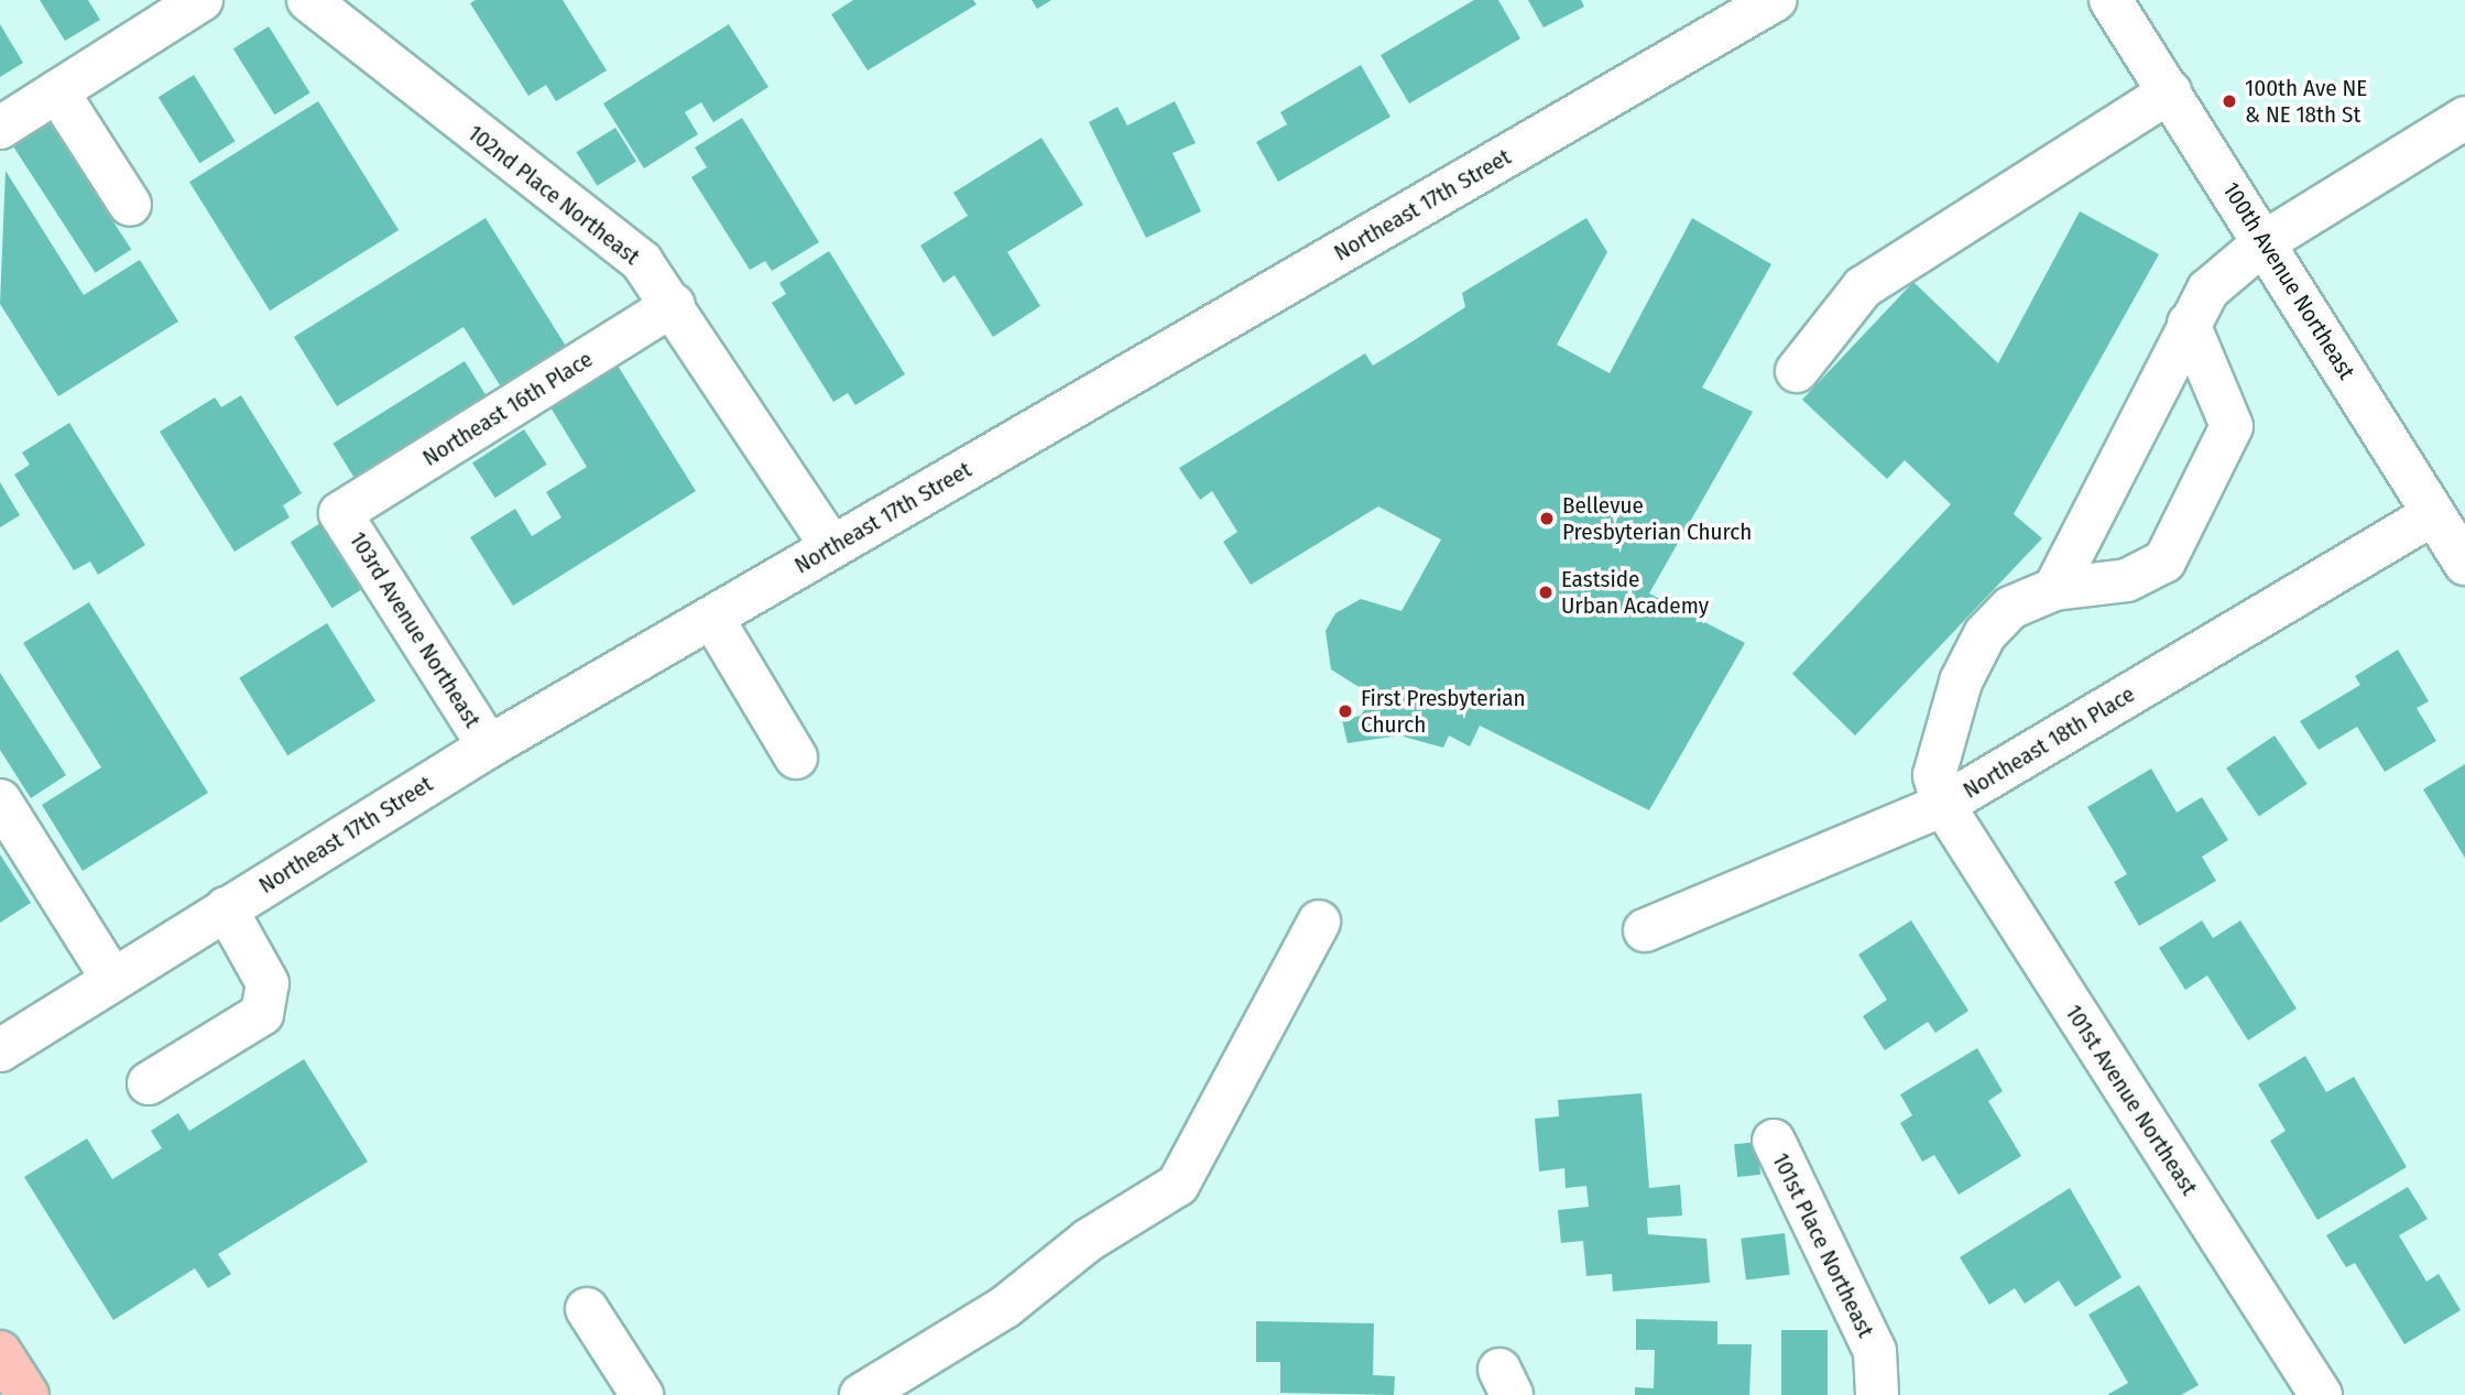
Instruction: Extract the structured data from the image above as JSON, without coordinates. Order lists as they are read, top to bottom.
{
  "streets": {
    "street": [
      "102nd Place Northeast",
      "Northeast 17th Street",
      "100th Avenue Northeast",
      "Northeast 16th Place",
      "103rd Avenue Northeast",
      "Northeast 18th Place",
      "101st Avenue Northeast",
      "101st Place Northeast"
    ]
  },
  "crossings": [
    ["102nd Place Northeast", "Northeast 17th Street"],
    ["102nd Place Northeast", "Northeast 16th Place"],
    ["Northeast 17th Street", "103rd Avenue Northeast"],
    ["100th Avenue Northeast", "Northeast 18th Place"],
    ["Northeast 16th Place", "103rd Avenue Northeast"],
    ["Northeast 18th Place", "101st Avenue Northeast"]
  ],
  "places": [
    "100th Ave NE & NE 18th St",
    "Bellevue Presbyterian Church",
    "Eastside Urban Academy",
    "First Presbyterian Church"
  ]
}
